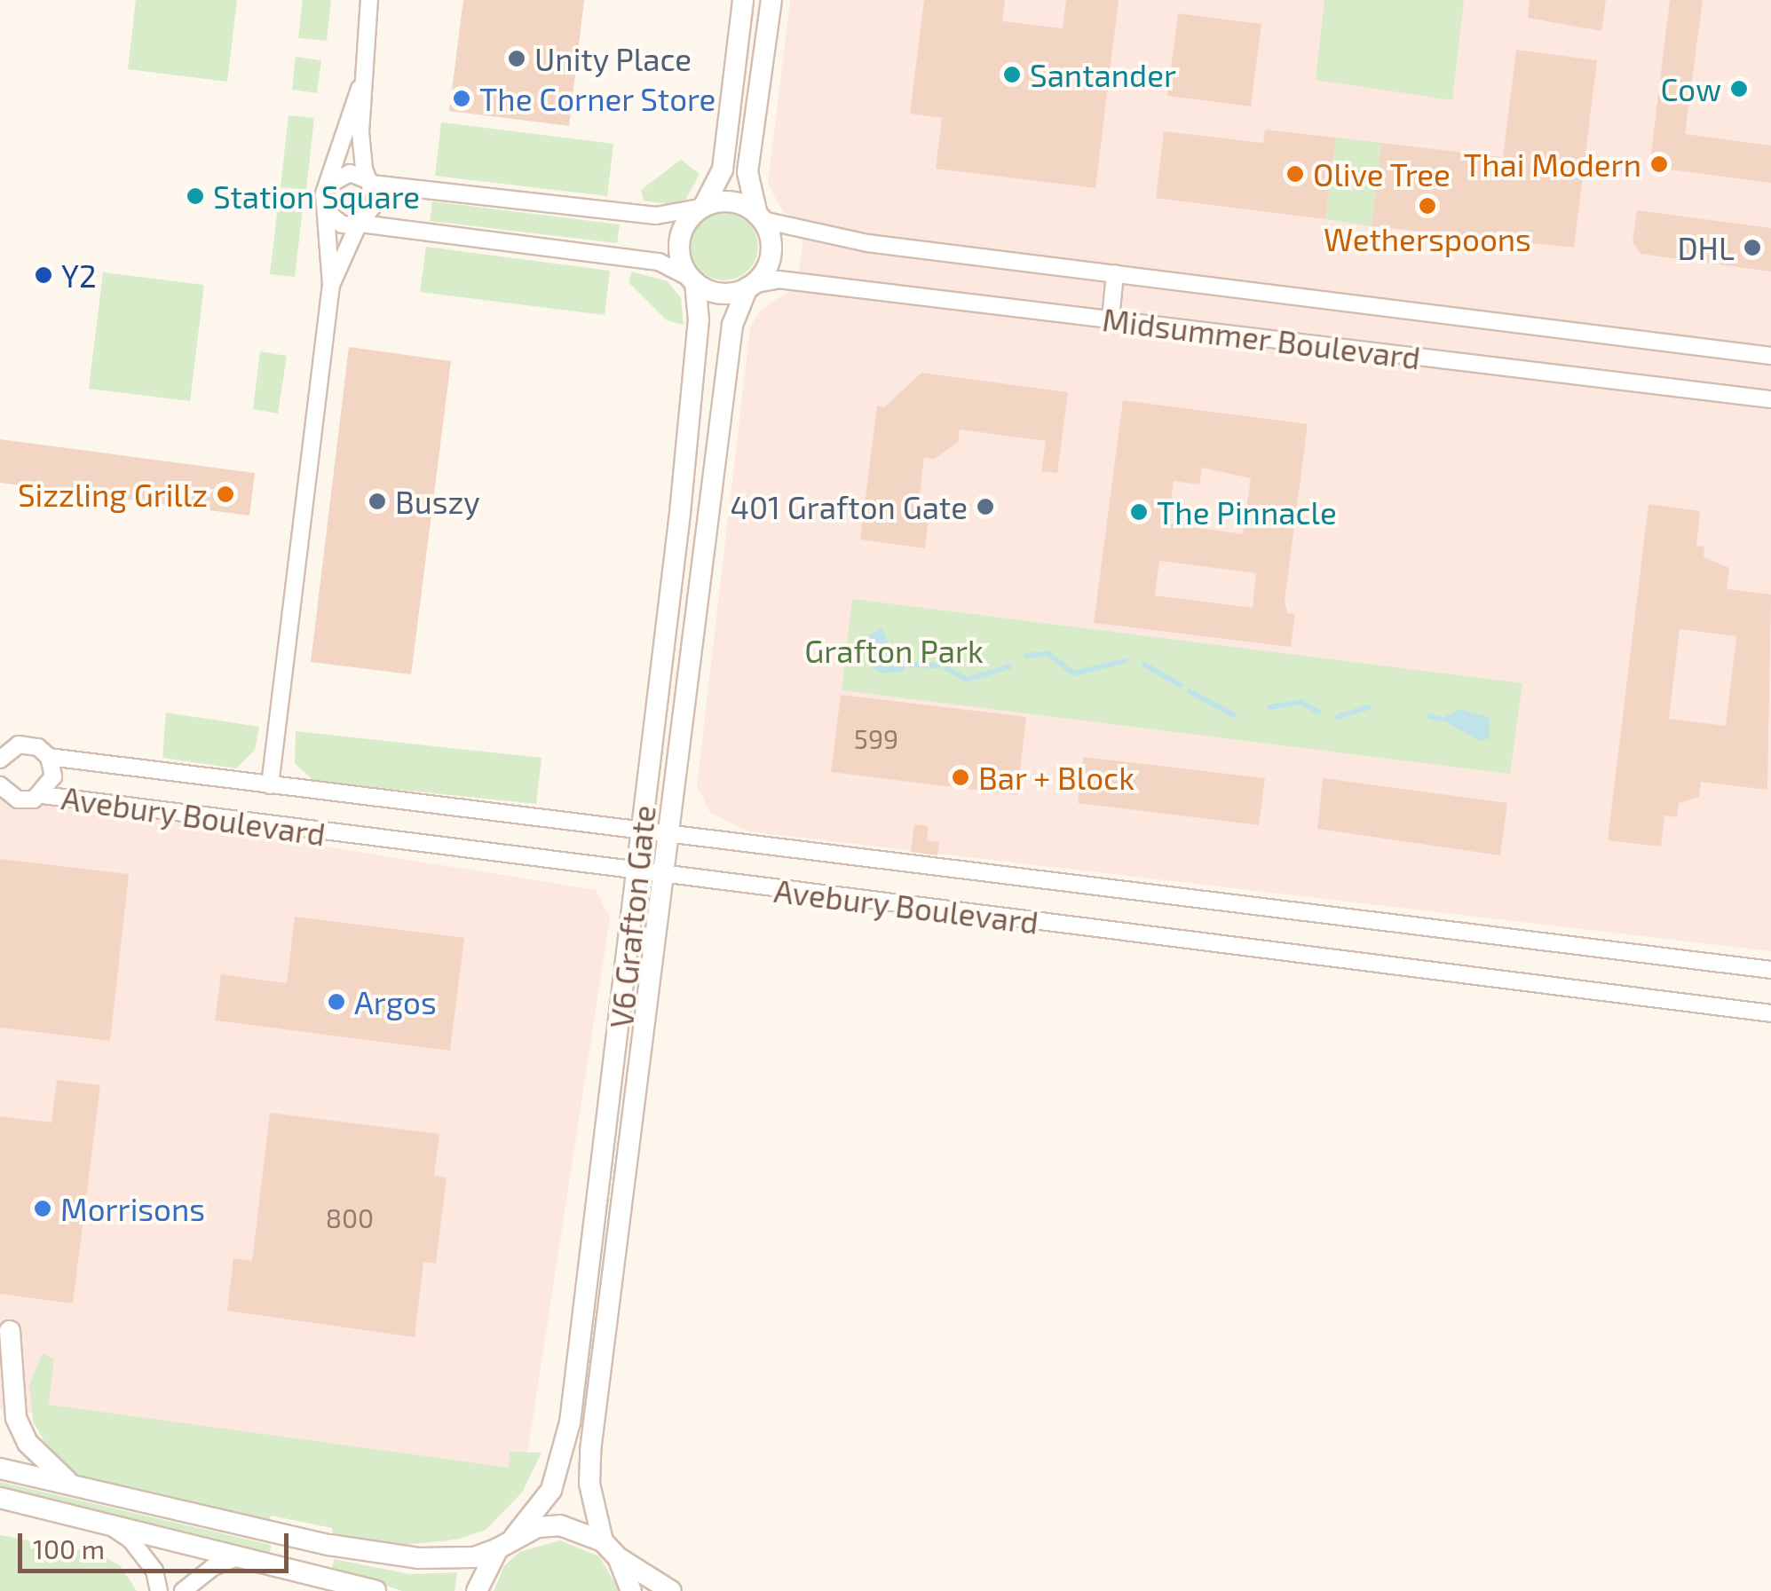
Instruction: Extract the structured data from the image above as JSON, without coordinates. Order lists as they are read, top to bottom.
{
  "streets": {
    "street": ["Midsummer Boulevard", "Avebury Boulevard", "V6 Grafton Gate"]
  },
  "crossings": [
    ["Midsummer Boulevard", "V6 Grafton Gate"],
    ["Avebury Boulevard", "V6 Grafton Gate"]
  ],
  "parks": ["Grafton Park"],
  "places": [
    "Unity Place",
    "Santander",
    "Cow",
    "The Corner Store",
    "Thai Modern",
    "Olive Tree",
    "Station Square",
    "Wetherspoons",
    "DHL",
    "Y2",
    "Sizzling Grillz",
    "Buszy",
    "401 Grafton Gate",
    "The Pinnacle",
    "Bar + Block",
    "Argos",
    "Morrisons"
  ],
  "house_numbers": ["599", "800"],
  "scale_bar": "100 m"
}
